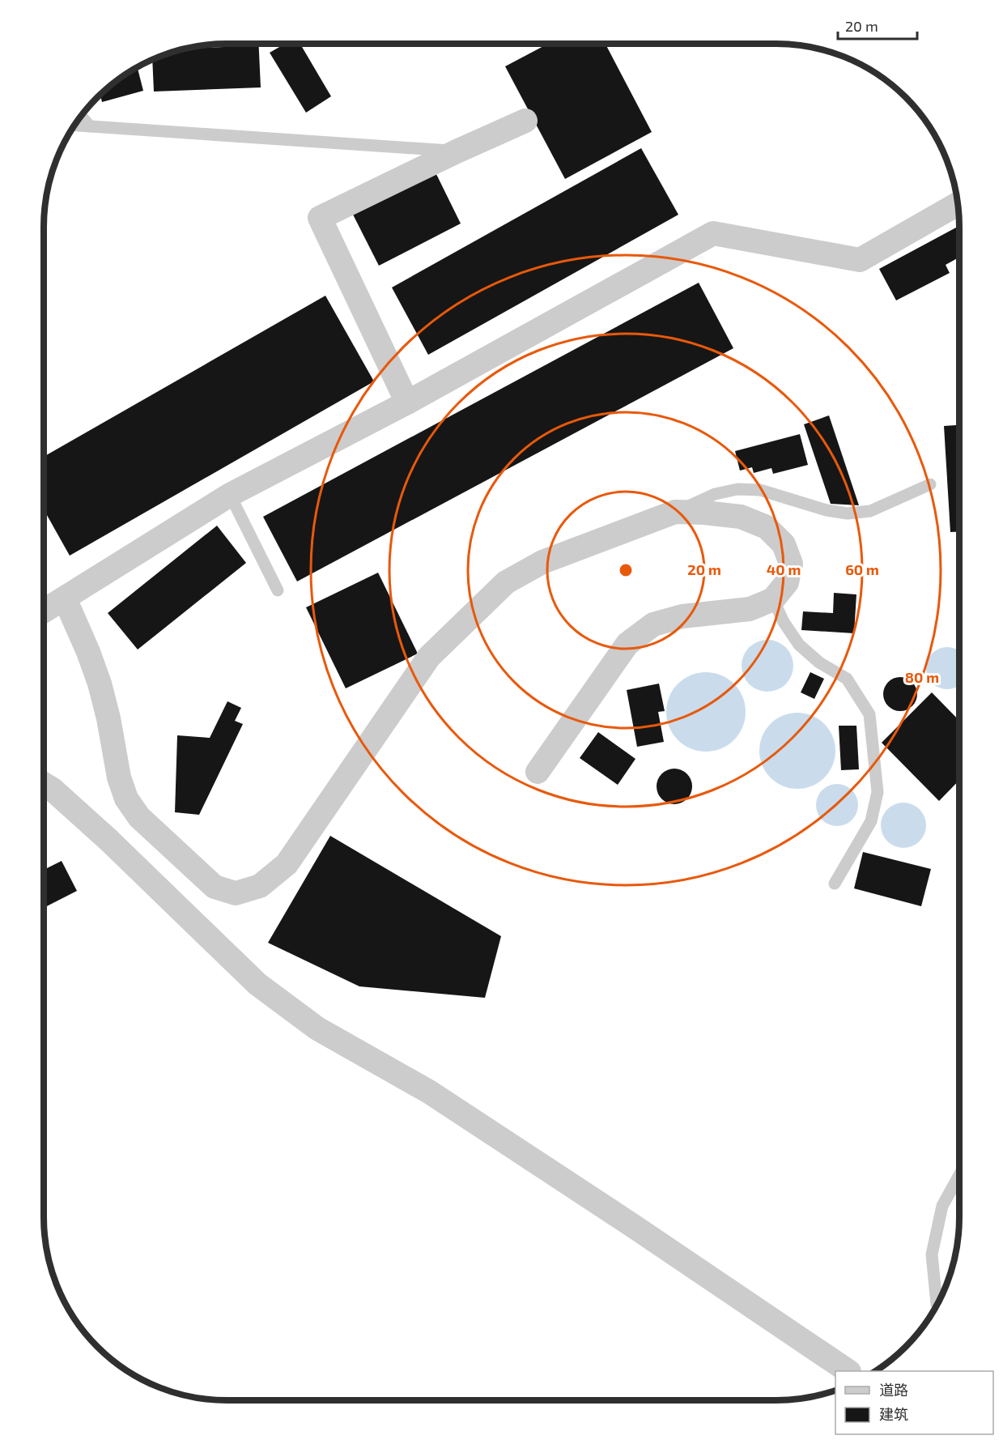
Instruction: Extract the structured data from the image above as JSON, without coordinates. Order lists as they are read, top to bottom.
{
  "legend": ["道路", "建筑"],
  "scale_bar": "20 m",
  "rings": [
    "20 m",
    "40 m",
    "60 m",
    "80 m"
  ]
}
